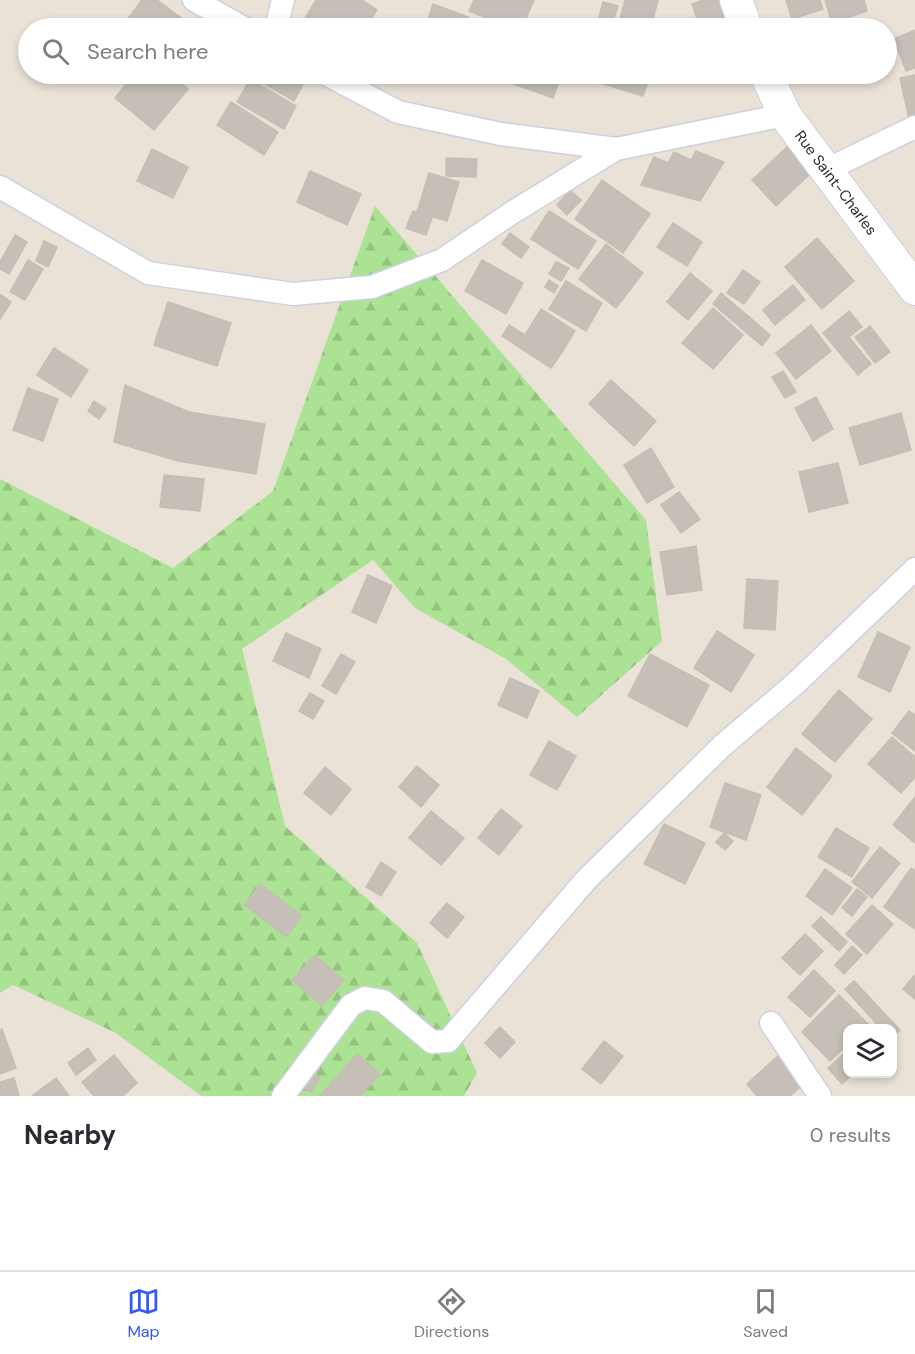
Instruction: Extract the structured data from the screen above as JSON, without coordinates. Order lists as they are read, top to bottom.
{
  "streets": {
    "street": ["Rue Saint-Charles"]
  },
  "page": {
    "search": "Search here",
    "heading": ["Nearby", "0 results"],
    "nav": ["Map", "Directions", "Saved"]
  }
}
